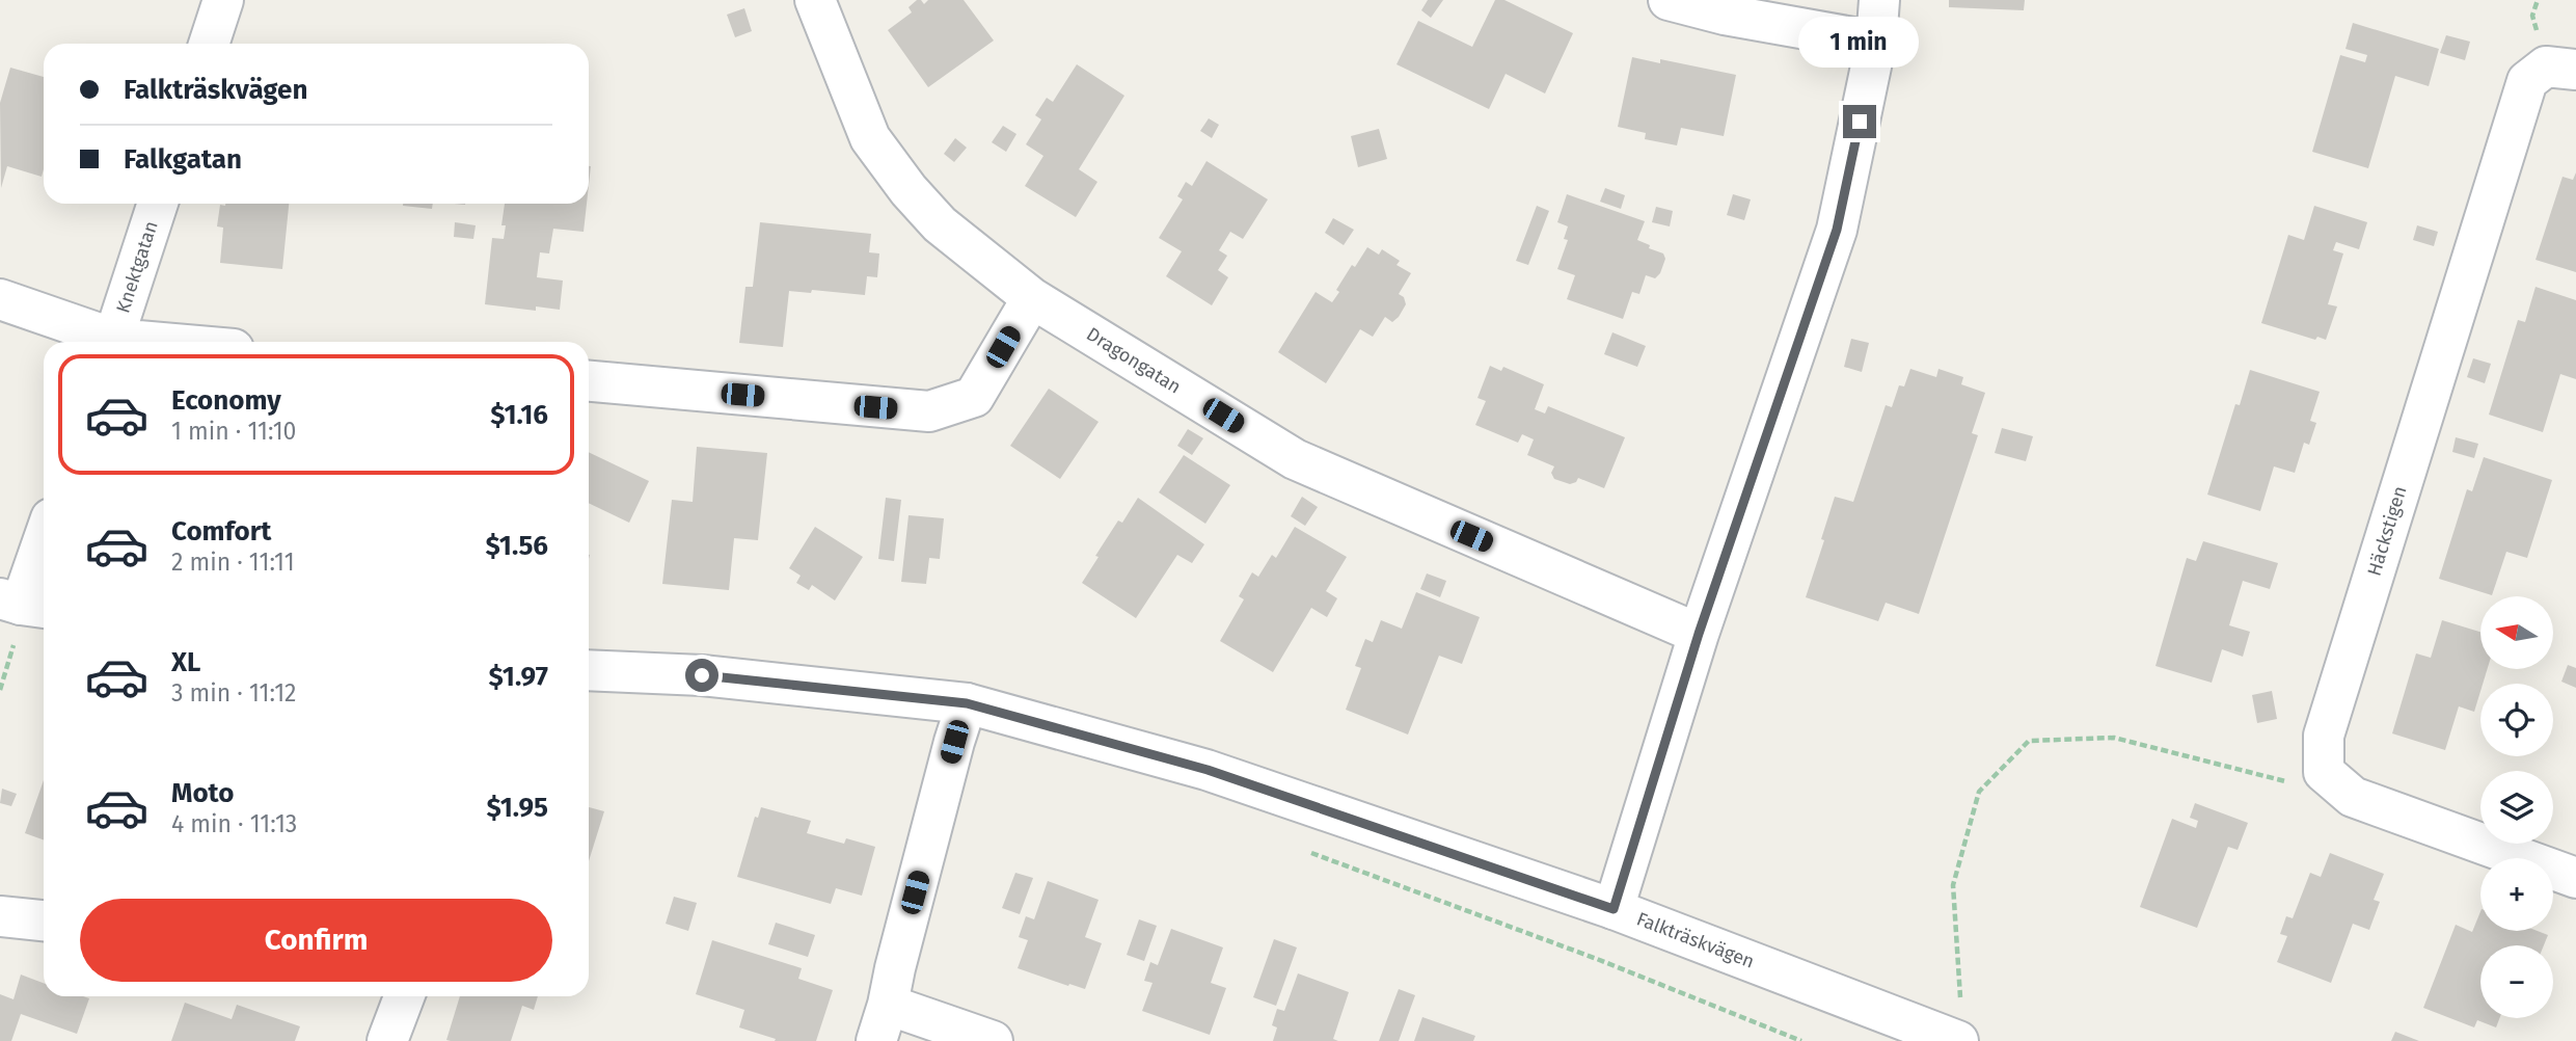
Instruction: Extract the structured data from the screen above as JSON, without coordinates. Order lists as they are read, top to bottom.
{
  "streets": {
    "street": [
      "Knektgatan",
      "Dragongatan",
      "Häckstigen",
      "Falkträskvägen"
    ]
  },
  "north": "left",
  "page": {
    "bubble": "1 min",
    "banner": ["Falkträskvägen", "Falkgatan"],
    "list": [
      {
        "name": "Economy",
        "note": "1 min · 11:10",
        "value": "$1.16"
      },
      {
        "name": "Comfort",
        "note": "2 min · 11:11",
        "value": "$1.56"
      },
      {
        "name": "XL",
        "note": "3 min · 11:12",
        "value": "$1.97"
      },
      {
        "name": "Moto",
        "note": "4 min · 11:13",
        "value": "$1.95"
      }
    ],
    "map_buttons": ["+", "−"],
    "buttons": "Confirm"
  }
}
